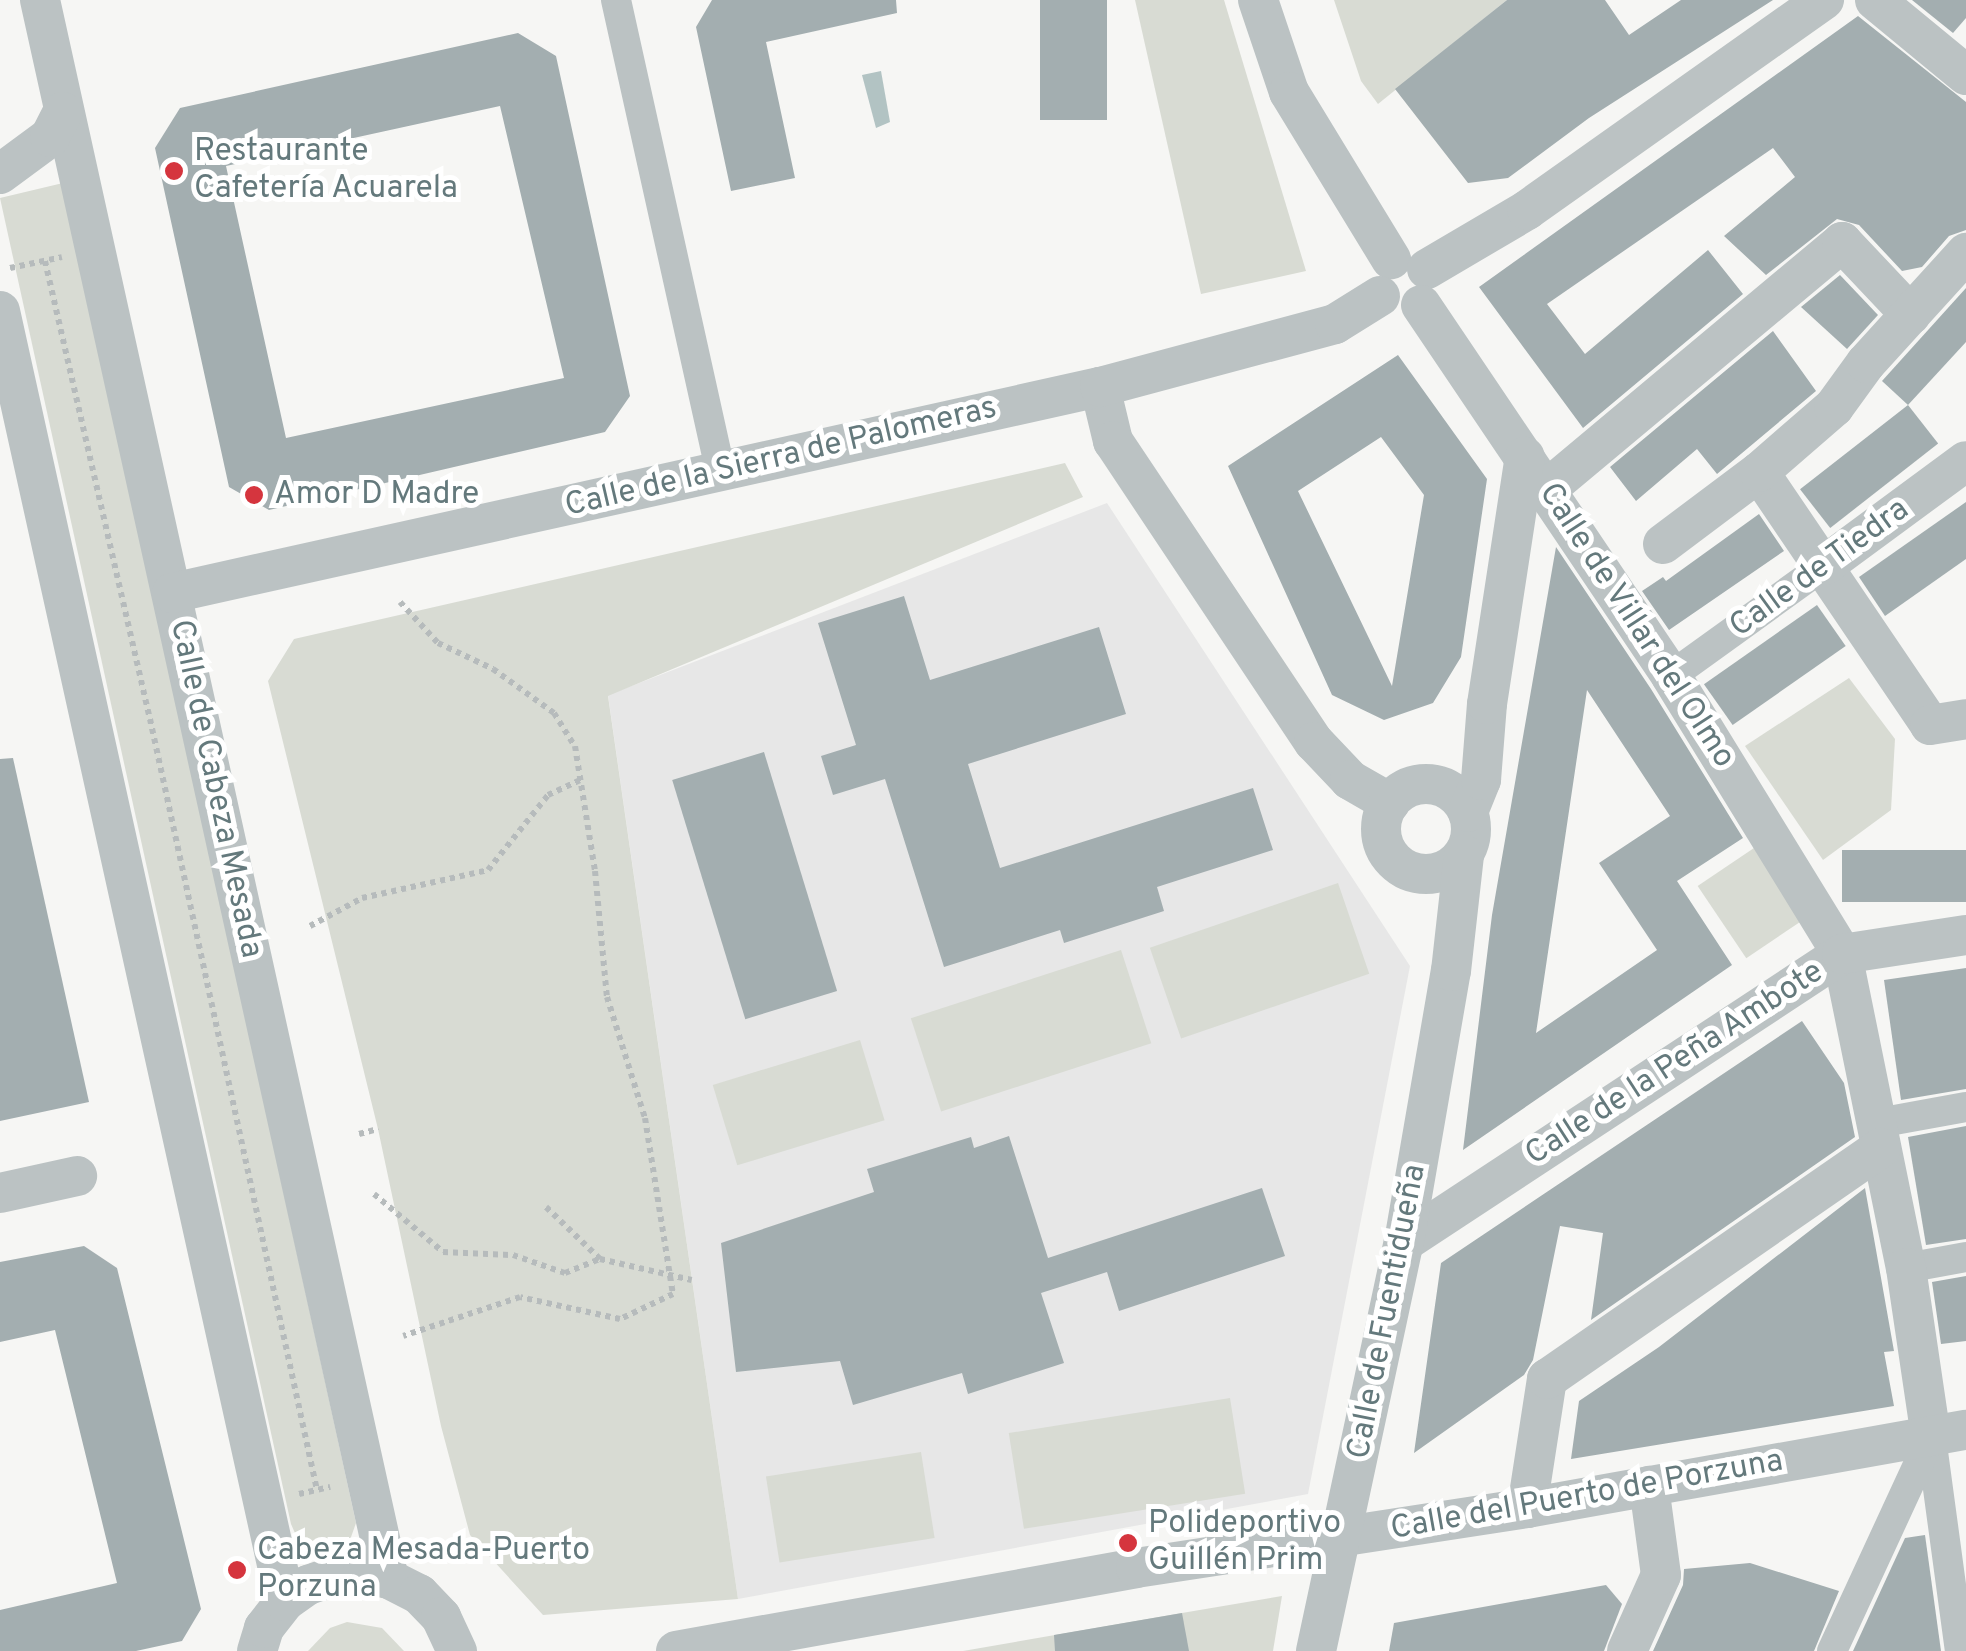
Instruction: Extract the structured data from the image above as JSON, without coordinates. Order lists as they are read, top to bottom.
{
  "streets": {
    "street": [
      "Calle de la Sierra de Palomeras",
      "Calle de Tiedra",
      "Calle de Villar del Olmo",
      "Calle de Cabeza Mesada",
      "Calle de la Peña Ambote",
      "Calle de Fuentidueña",
      "Calle del Puerto de Porzuna"
    ]
  },
  "crossings": [
    ["Calle de la Sierra de Palomeras", "Calle de Villar del Olmo"],
    ["Calle de la Sierra de Palomeras", "Calle de Cabeza Mesada"],
    ["Calle de Tiedra", "Calle de Villar del Olmo"],
    ["Calle de Villar del Olmo", "Calle de la Peña Ambote"],
    ["Calle de Villar del Olmo", "Calle del Puerto de Porzuna"],
    ["Calle de la Peña Ambote", "Calle de Fuentidueña"],
    ["Calle de Fuentidueña", "Calle del Puerto de Porzuna"]
  ],
  "places": [
    "Restaurante Cafetería Acuarela",
    "Amor D Madre",
    "Polideportivo Guillén Prim",
    "Cabeza Mesada-Puerto Porzuna"
  ]
}
